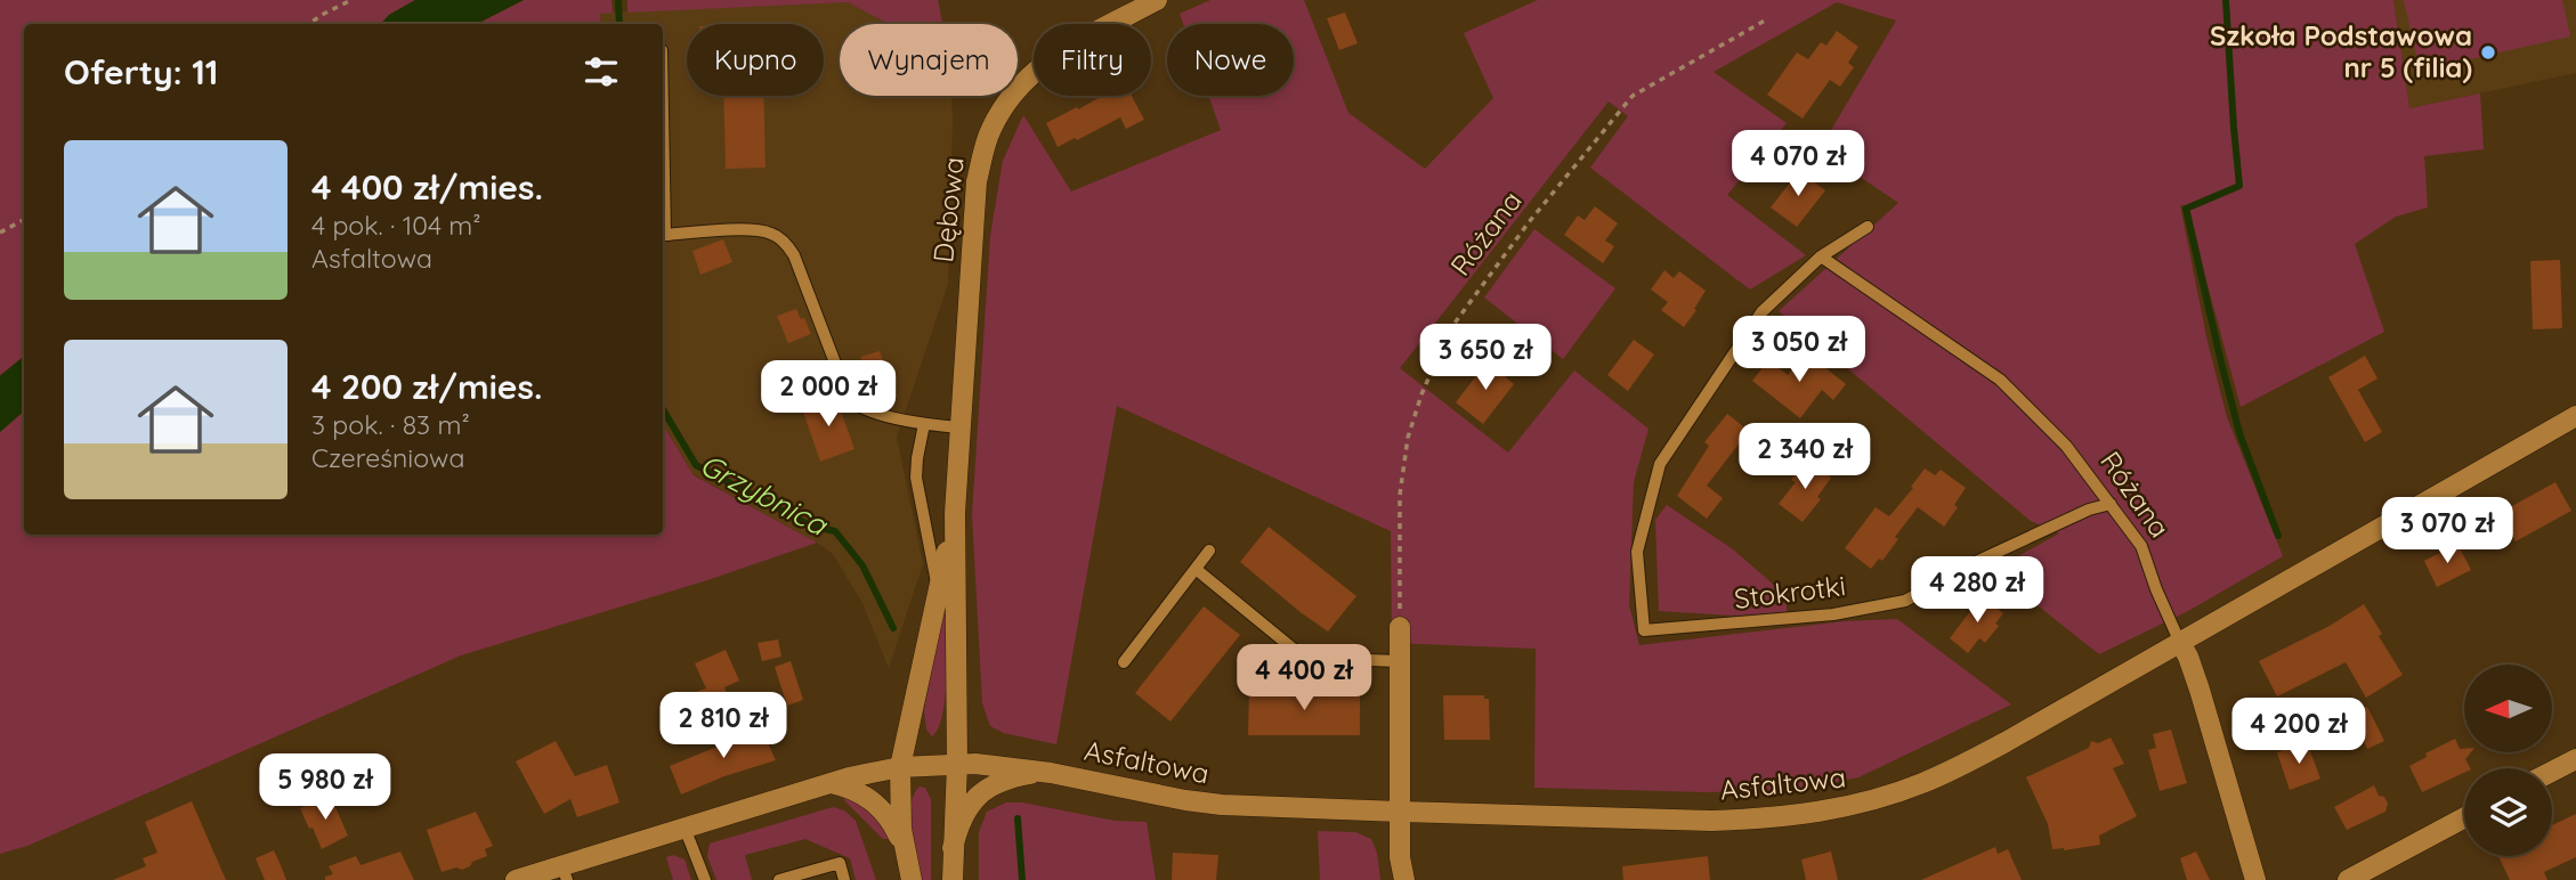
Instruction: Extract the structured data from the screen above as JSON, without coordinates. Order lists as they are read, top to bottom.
{
  "streets": {
    "street": ["Dębowa", "Asfaltowa"],
    "lane": ["Różana", "Stokrotki"]
  },
  "crossings": [
    ["Dębowa", "Asfaltowa"],
    ["Różana", "Stokrotki"],
    ["Różana", "Asfaltowa"]
  ],
  "water": ["Grzybnica"],
  "places": ["Szkoła Podstawowa nr 5 (filia)"],
  "north": "left",
  "page": {
    "chip": [
      "Kupno",
      "Wynajem",
      "Filtry",
      "Nowe"
    ],
    "heading": "Oferty: 11",
    "list": [
      {
        "name": "4 400 zł/mies.",
        "note": "4 pok. · 104 m² · Asfaltowa"
      },
      {
        "name": "4 200 zł/mies.",
        "note": "3 pok. · 83 m² · Czereśniowa"
      }
    ],
    "price": [
      "4 070 zł",
      "3 050 zł",
      "3 650 zł",
      "2 000 zł",
      "2 340 zł",
      "3 070 zł",
      "4 280 zł",
      "4 400 zł",
      "2 810 zł",
      "4 200 zł",
      "5 980 zł"
    ]
  }
}
